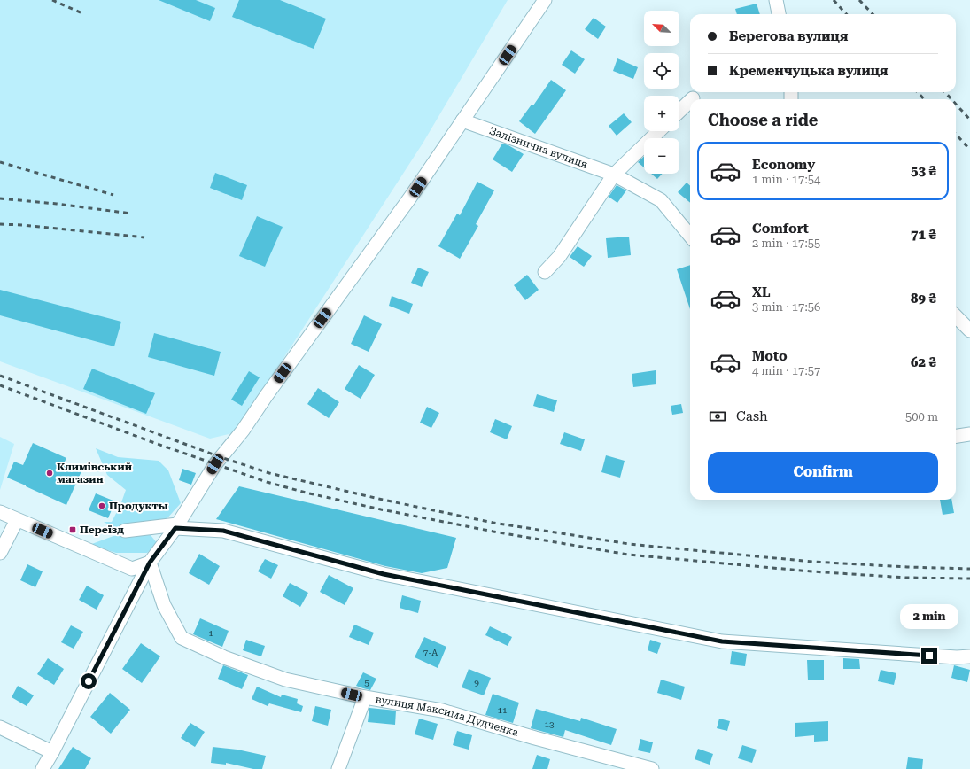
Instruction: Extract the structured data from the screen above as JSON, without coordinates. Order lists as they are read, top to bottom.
{
  "streets": {
    "street": ["Залізнична вулиця", "вулиця Максима Дудченка"]
  },
  "places": {
    "other": ["Климівський магазин", "Продукты"],
    "transit": ["Переїзд"]
  },
  "house_numbers": [
    "1",
    "7-А",
    "5",
    "9",
    "11",
    "13"
  ],
  "north": "top left",
  "page": {
    "map_buttons": ["+", "−"],
    "banner": ["Берегова вулиця", "Кременчуцька вулиця"],
    "heading": "Choose a ride",
    "list": [
      {
        "name": "Economy",
        "note": "1 min · 17:54",
        "value": "53 ₴"
      },
      {
        "name": "Comfort",
        "note": "2 min · 17:55",
        "value": "71 ₴"
      },
      {
        "name": "XL",
        "note": "3 min · 17:56",
        "value": "89 ₴"
      },
      {
        "name": "Moto",
        "note": "4 min · 17:57",
        "value": "62 ₴"
      }
    ],
    "pay": ["Cash", "500 m"],
    "buttons": "Confirm",
    "bubble": "2 min"
  }
}
